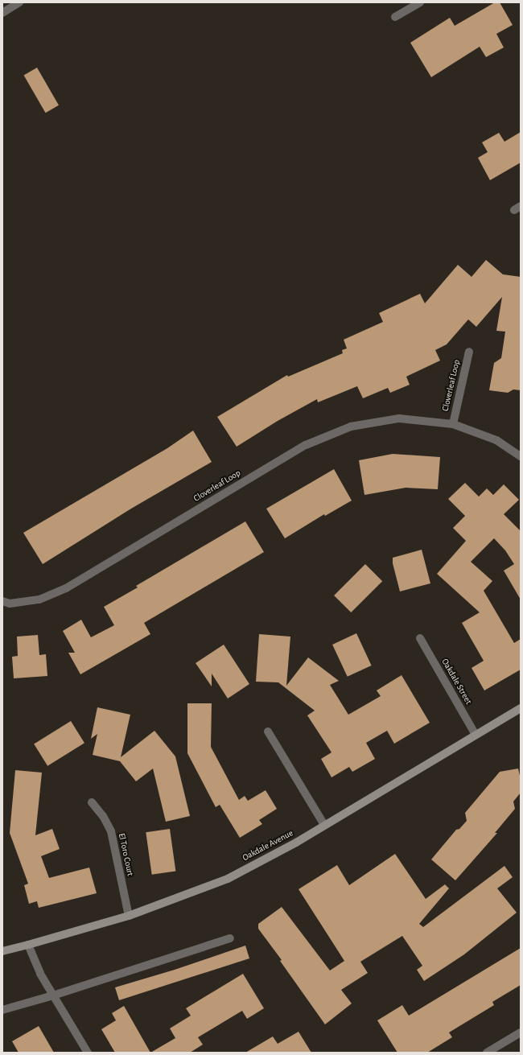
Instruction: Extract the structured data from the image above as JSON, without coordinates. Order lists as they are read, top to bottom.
{
  "streets": {
    "street": [
      "Cloverleaf Loop",
      "Oakdale Street",
      "Oakdale Avenue",
      "El Toro Court"
    ]
  },
  "crossings": [
    ["Oakdale Street", "Oakdale Avenue"],
    ["Oakdale Avenue", "El Toro Court"]
  ]
}
